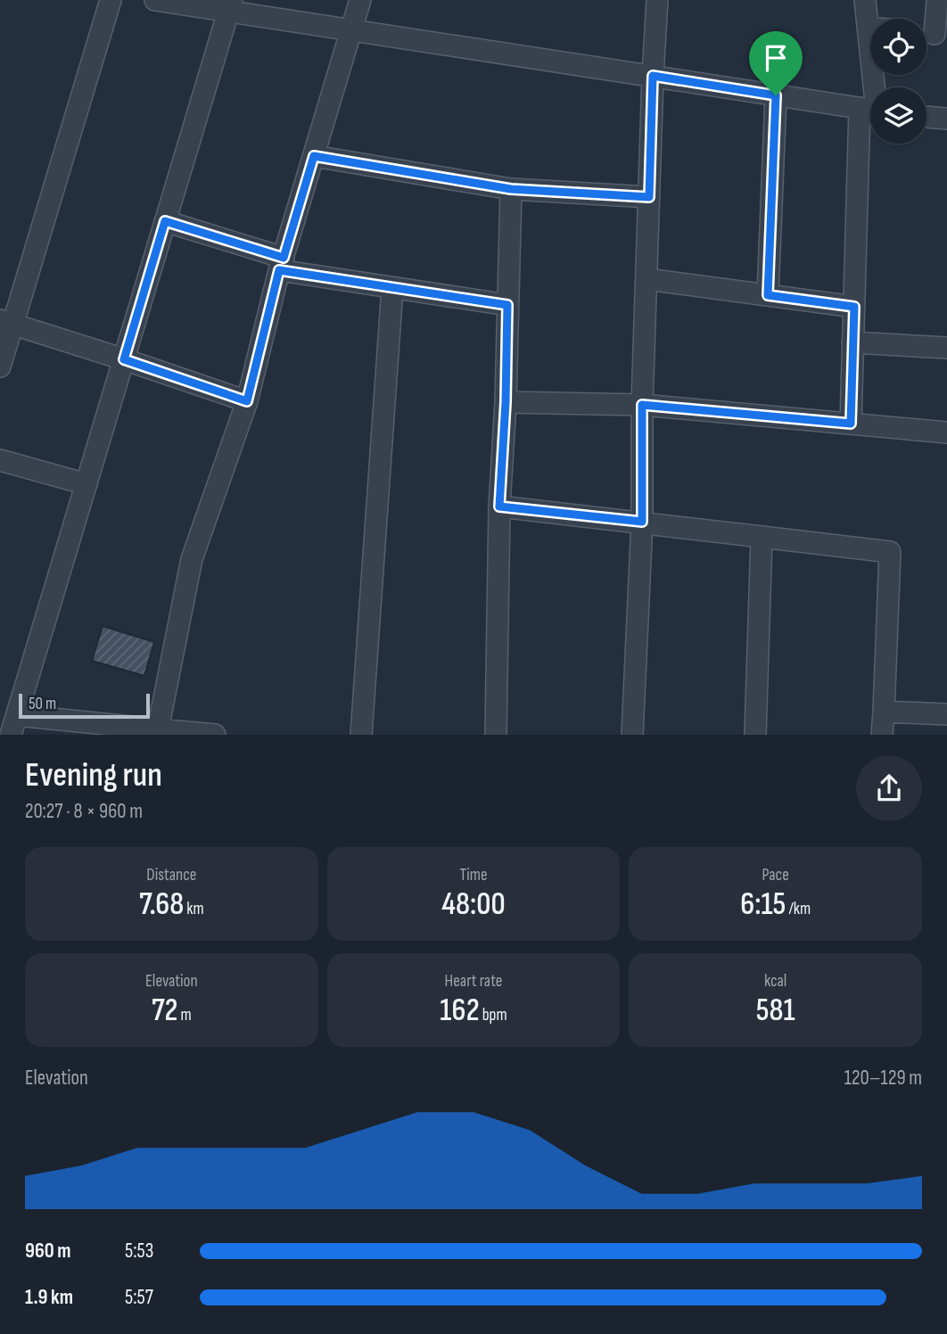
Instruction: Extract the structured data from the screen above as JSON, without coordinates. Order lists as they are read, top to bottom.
{
  "scale_bar": "50 m",
  "page": {
    "scale": "50 m",
    "heading": ["Evening run", "20:27 · 8 × 960 m"],
    "stats": [
      ["Distance", "7.68 km"],
      ["Time", "48:00"],
      ["Pace", "6:15 /km"],
      ["Elevation", "72 m"],
      ["Heart rate", "162 bpm"],
      ["kcal", "581"]
    ],
    "chart": ["Elevation", "120–129 m"],
    "list": [
      {
        "name": "960 m",
        "note": "5:53"
      },
      {
        "name": "1.9 km",
        "note": "5:57"
      }
    ]
  }
}
